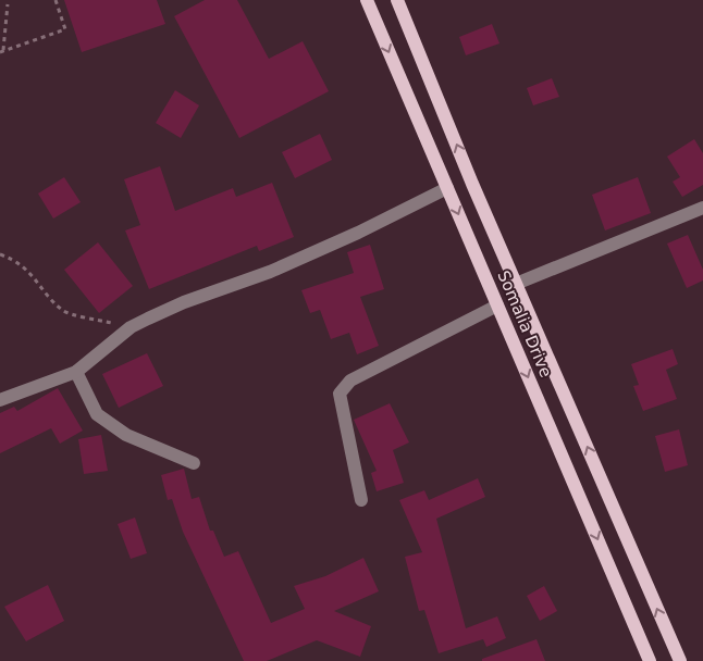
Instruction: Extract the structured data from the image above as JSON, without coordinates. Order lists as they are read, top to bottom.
{
  "streets": {
    "main road": ["Somalia Drive"]
  }
}
